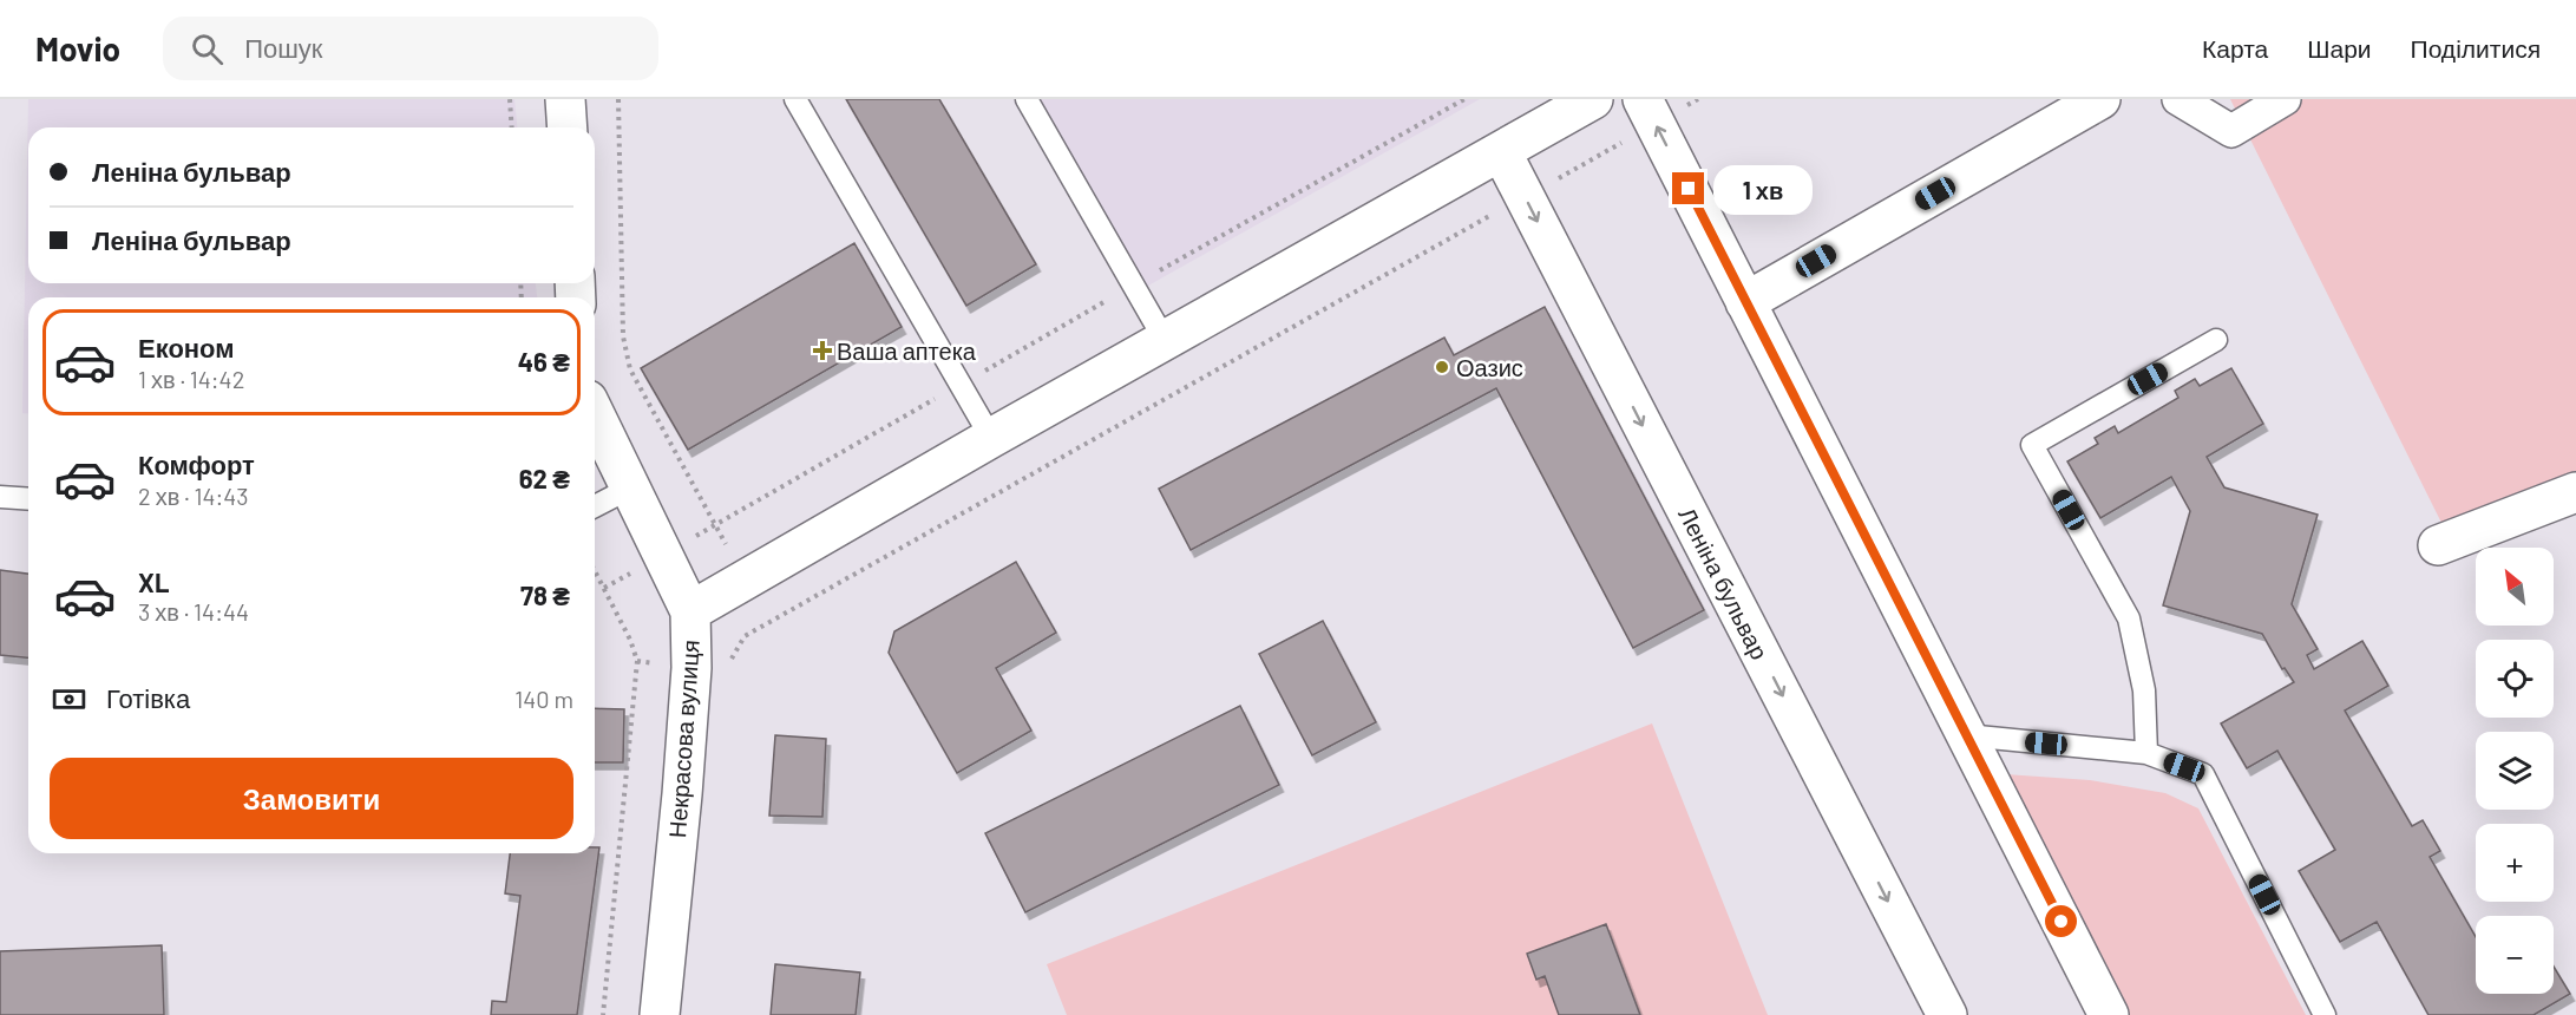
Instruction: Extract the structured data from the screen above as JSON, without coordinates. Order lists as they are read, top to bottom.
{
  "streets": {
    "street": ["Леніна бульвар", "Некрасова вулиця"]
  },
  "places": {
    "health": ["Ваша аптека"],
    "other": ["Оазис"]
  },
  "north": "top left",
  "page": {
    "header": "Movio",
    "search": "Пошук",
    "nav": ["Карта", "Шари", "Поділитися"],
    "banner": ["Леніна бульвар", "Леніна бульвар"],
    "bubble": "1 хв",
    "list": [
      {
        "name": "Економ",
        "note": "1 хв · 14:42",
        "value": "46 ₴"
      },
      {
        "name": "Комфорт",
        "note": "2 хв · 14:43",
        "value": "62 ₴"
      },
      {
        "name": "XL",
        "note": "3 хв · 14:44",
        "value": "78 ₴"
      }
    ],
    "map_buttons": ["+", "−"],
    "pay": ["Готівка", "140 m"],
    "buttons": "Замовити"
  }
}
